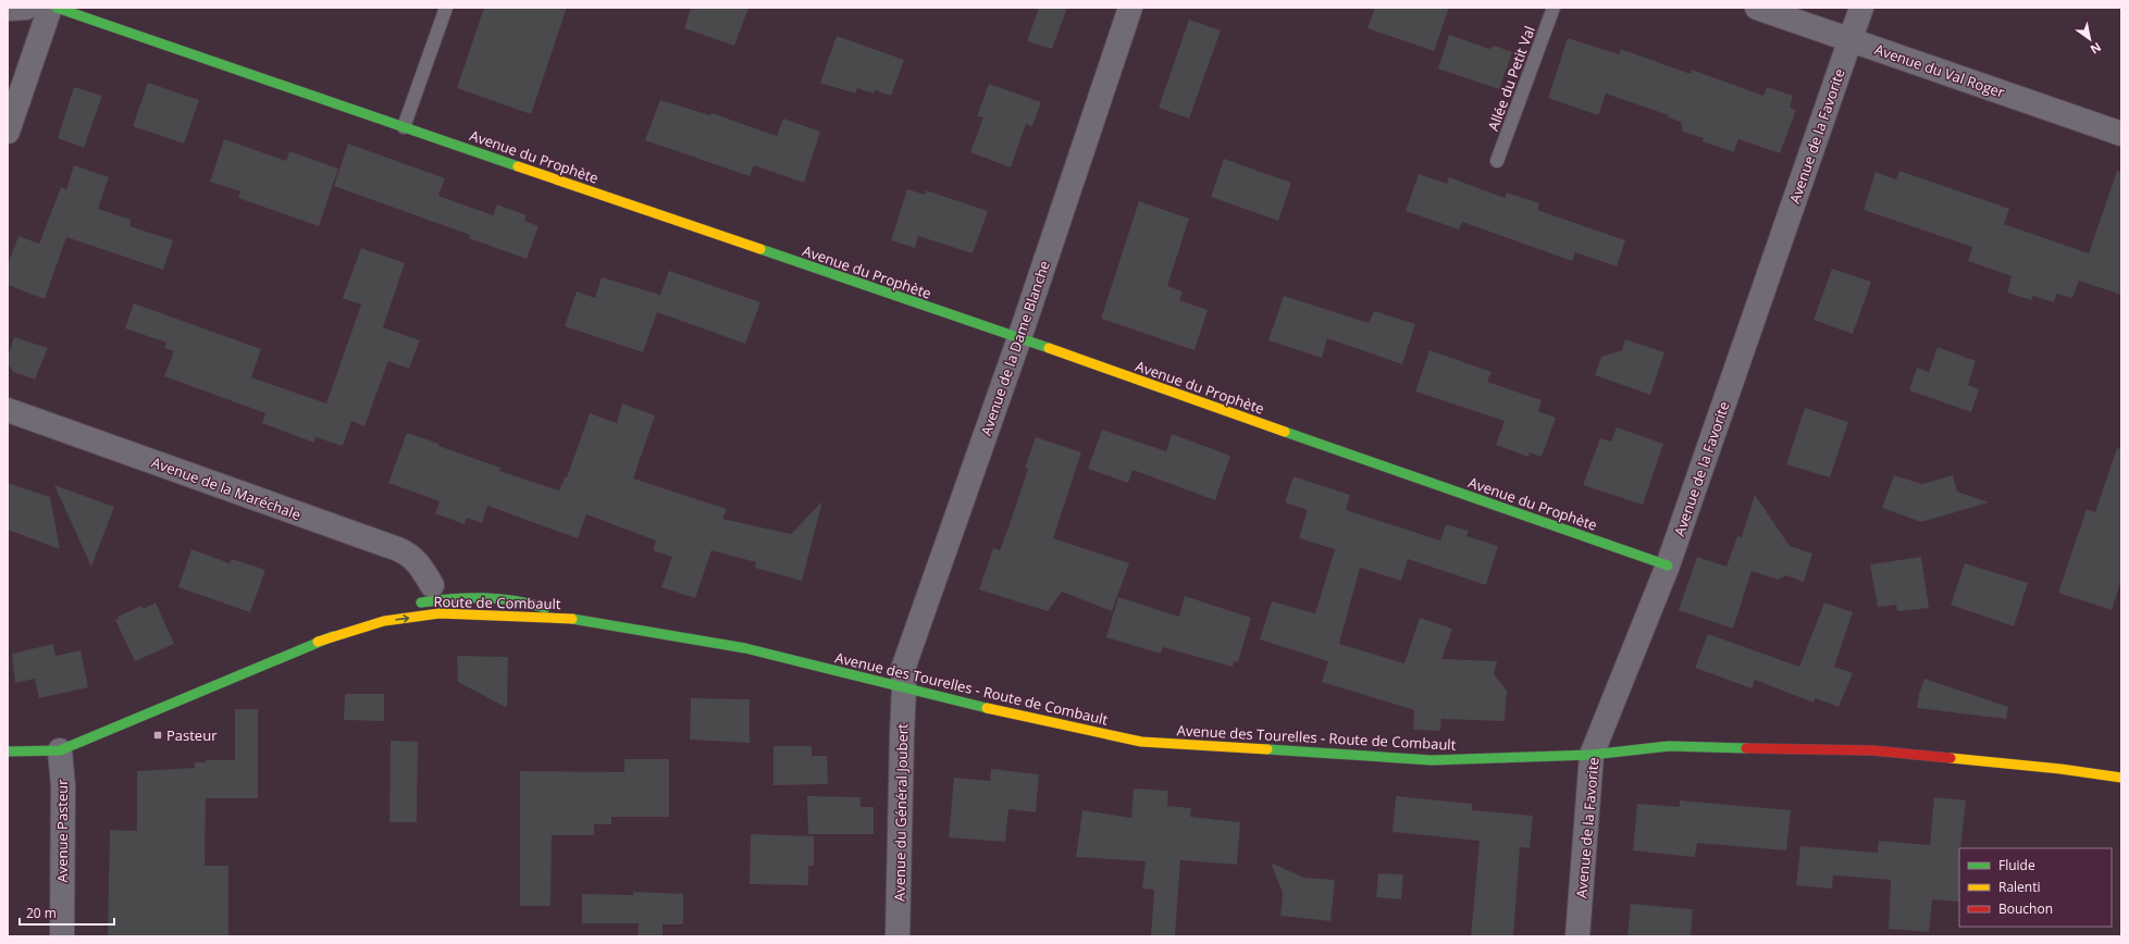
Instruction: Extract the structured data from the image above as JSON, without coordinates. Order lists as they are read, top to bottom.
{
  "streets": {
    "street": [
      "Avenue du Val Roger",
      "Avenue de la Favorite",
      "Avenue du Prophète",
      "Avenue de la Dame Blanche",
      "Avenue de la Maréchale",
      "Route de Combault",
      "Avenue des Tourelles - Route de Combault",
      "Avenue du Général Joubert",
      "Avenue Pasteur"
    ],
    "lane": ["Allée du Petit Val"]
  },
  "crossings": [
    ["Avenue du Val Roger", "Avenue de la Favorite"],
    ["Avenue de la Favorite", "Avenue du Prophète"],
    ["Avenue de la Favorite", "Avenue des Tourelles - Route de Combault"],
    ["Avenue du Prophète", "Avenue de la Dame Blanche"],
    ["Avenue de la Dame Blanche", "Avenue des Tourelles - Route de Combault"],
    ["Avenue de la Dame Blanche", "Avenue du Général Joubert"],
    ["Route de Combault", "Avenue des Tourelles - Route de Combault"],
    ["Avenue des Tourelles - Route de Combault", "Avenue du Général Joubert"]
  ],
  "places": {
    "transit": ["Pasteur"]
  },
  "legend": ["Fluide", "Ralenti", "Bouchon"],
  "scale_bar": "20 m",
  "north": "bottom right"
}
